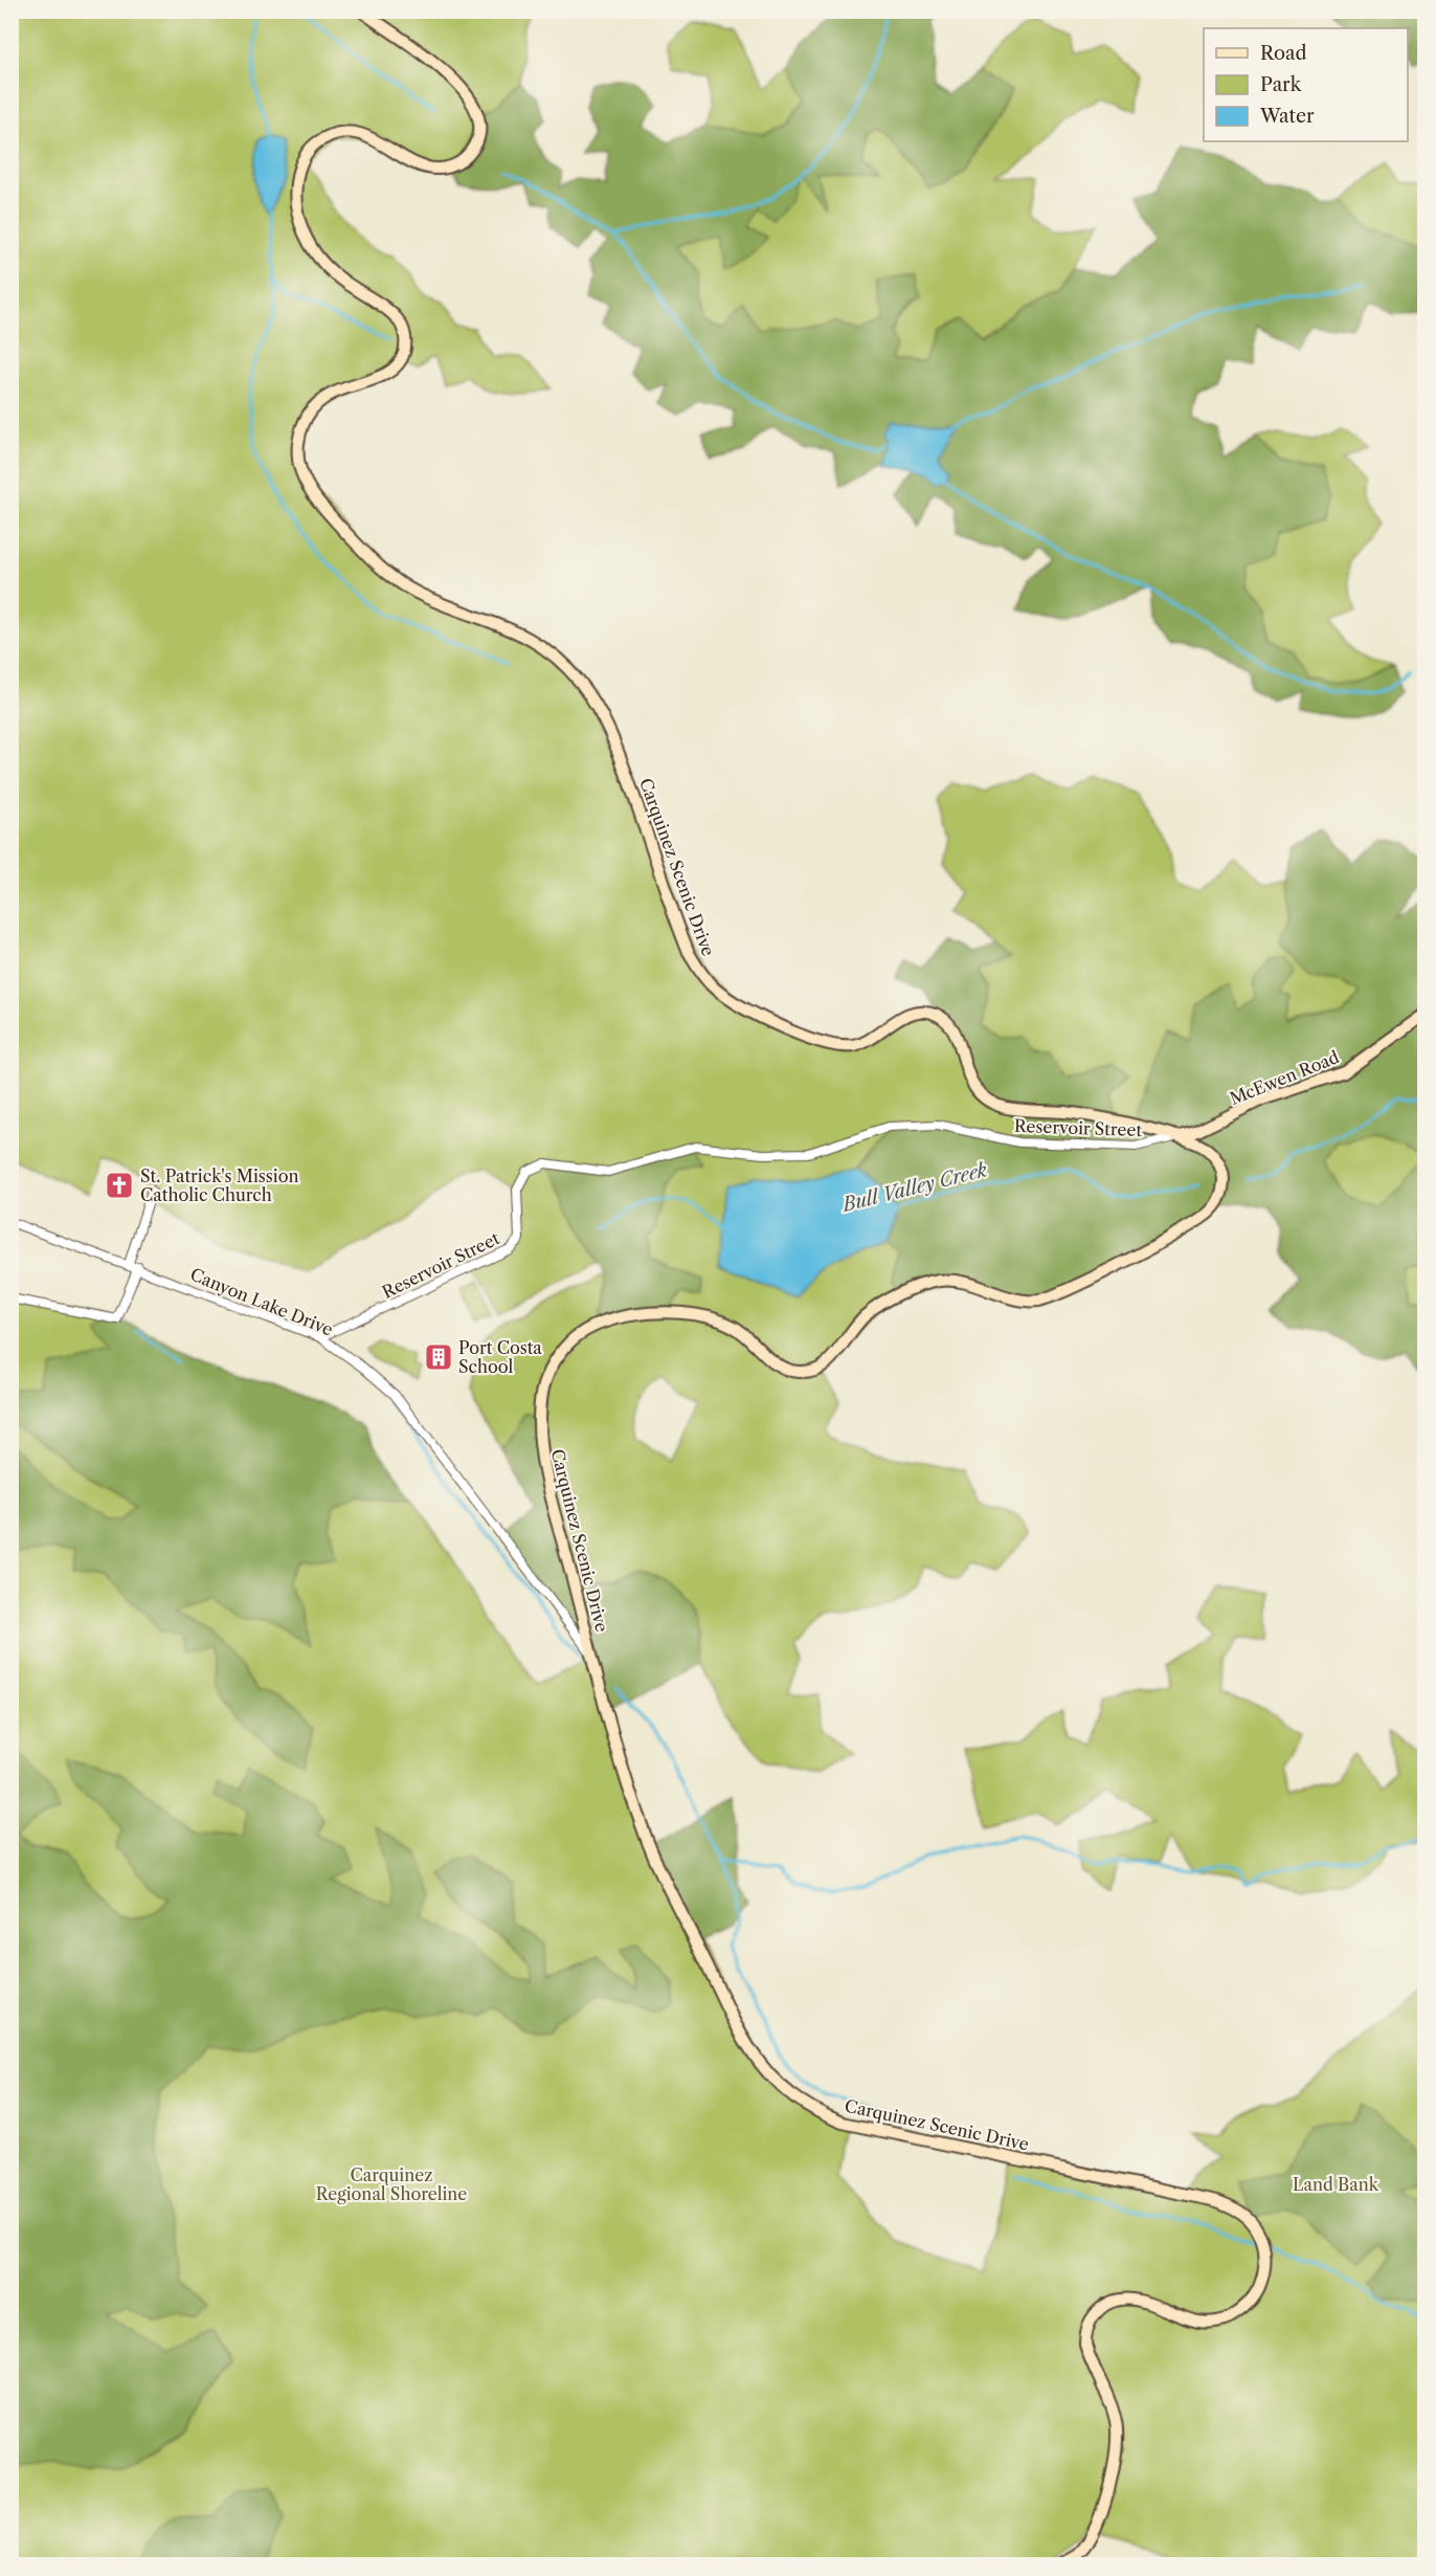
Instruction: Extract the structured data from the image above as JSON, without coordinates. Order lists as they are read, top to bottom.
{
  "streets": {
    "street": [
      "Carquinez Scenic Drive",
      "McEwen Road",
      "Reservoir Street",
      "Canyon Lake Drive"
    ]
  },
  "crossings": [
    ["Carquinez Scenic Drive", "McEwen Road"],
    ["Carquinez Scenic Drive", "Reservoir Street"],
    ["Carquinez Scenic Drive", "Canyon Lake Drive"],
    ["McEwen Road", "Reservoir Street"],
    ["Reservoir Street", "Canyon Lake Drive"]
  ],
  "water": ["Bull Valley Creek"],
  "parks": ["Carquinez Regional Shoreline", "Land Bank"],
  "places": {
    "church": ["St. Patrick's Mission Catholic Church"],
    "building": ["Port Costa School"]
  },
  "legend": ["Road", "Park", "Water"]
}
